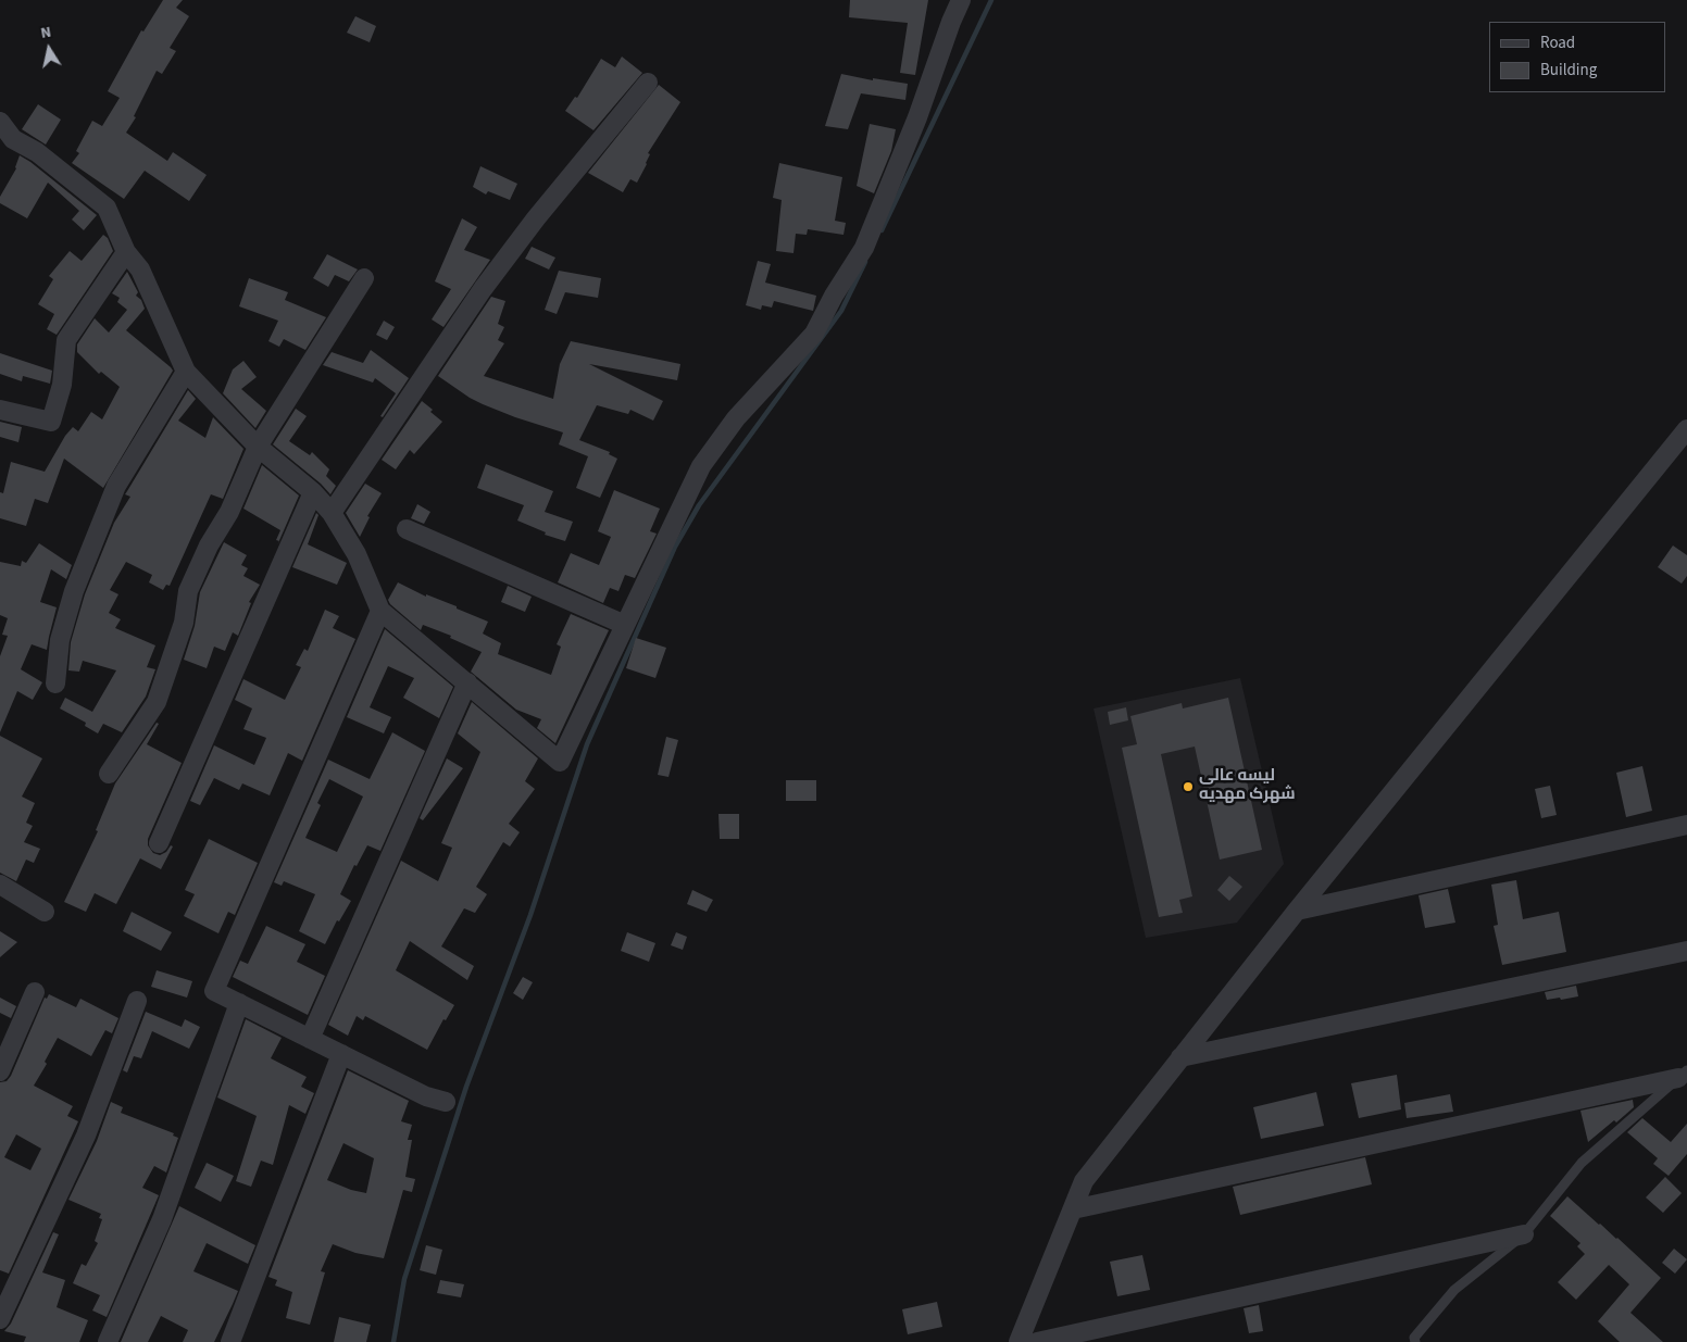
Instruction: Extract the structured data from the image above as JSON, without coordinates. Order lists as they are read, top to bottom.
{
  "places": ["لیسه عالی شهرک مهدیه"],
  "legend": ["Road", "Building"],
  "north": "top"
}
